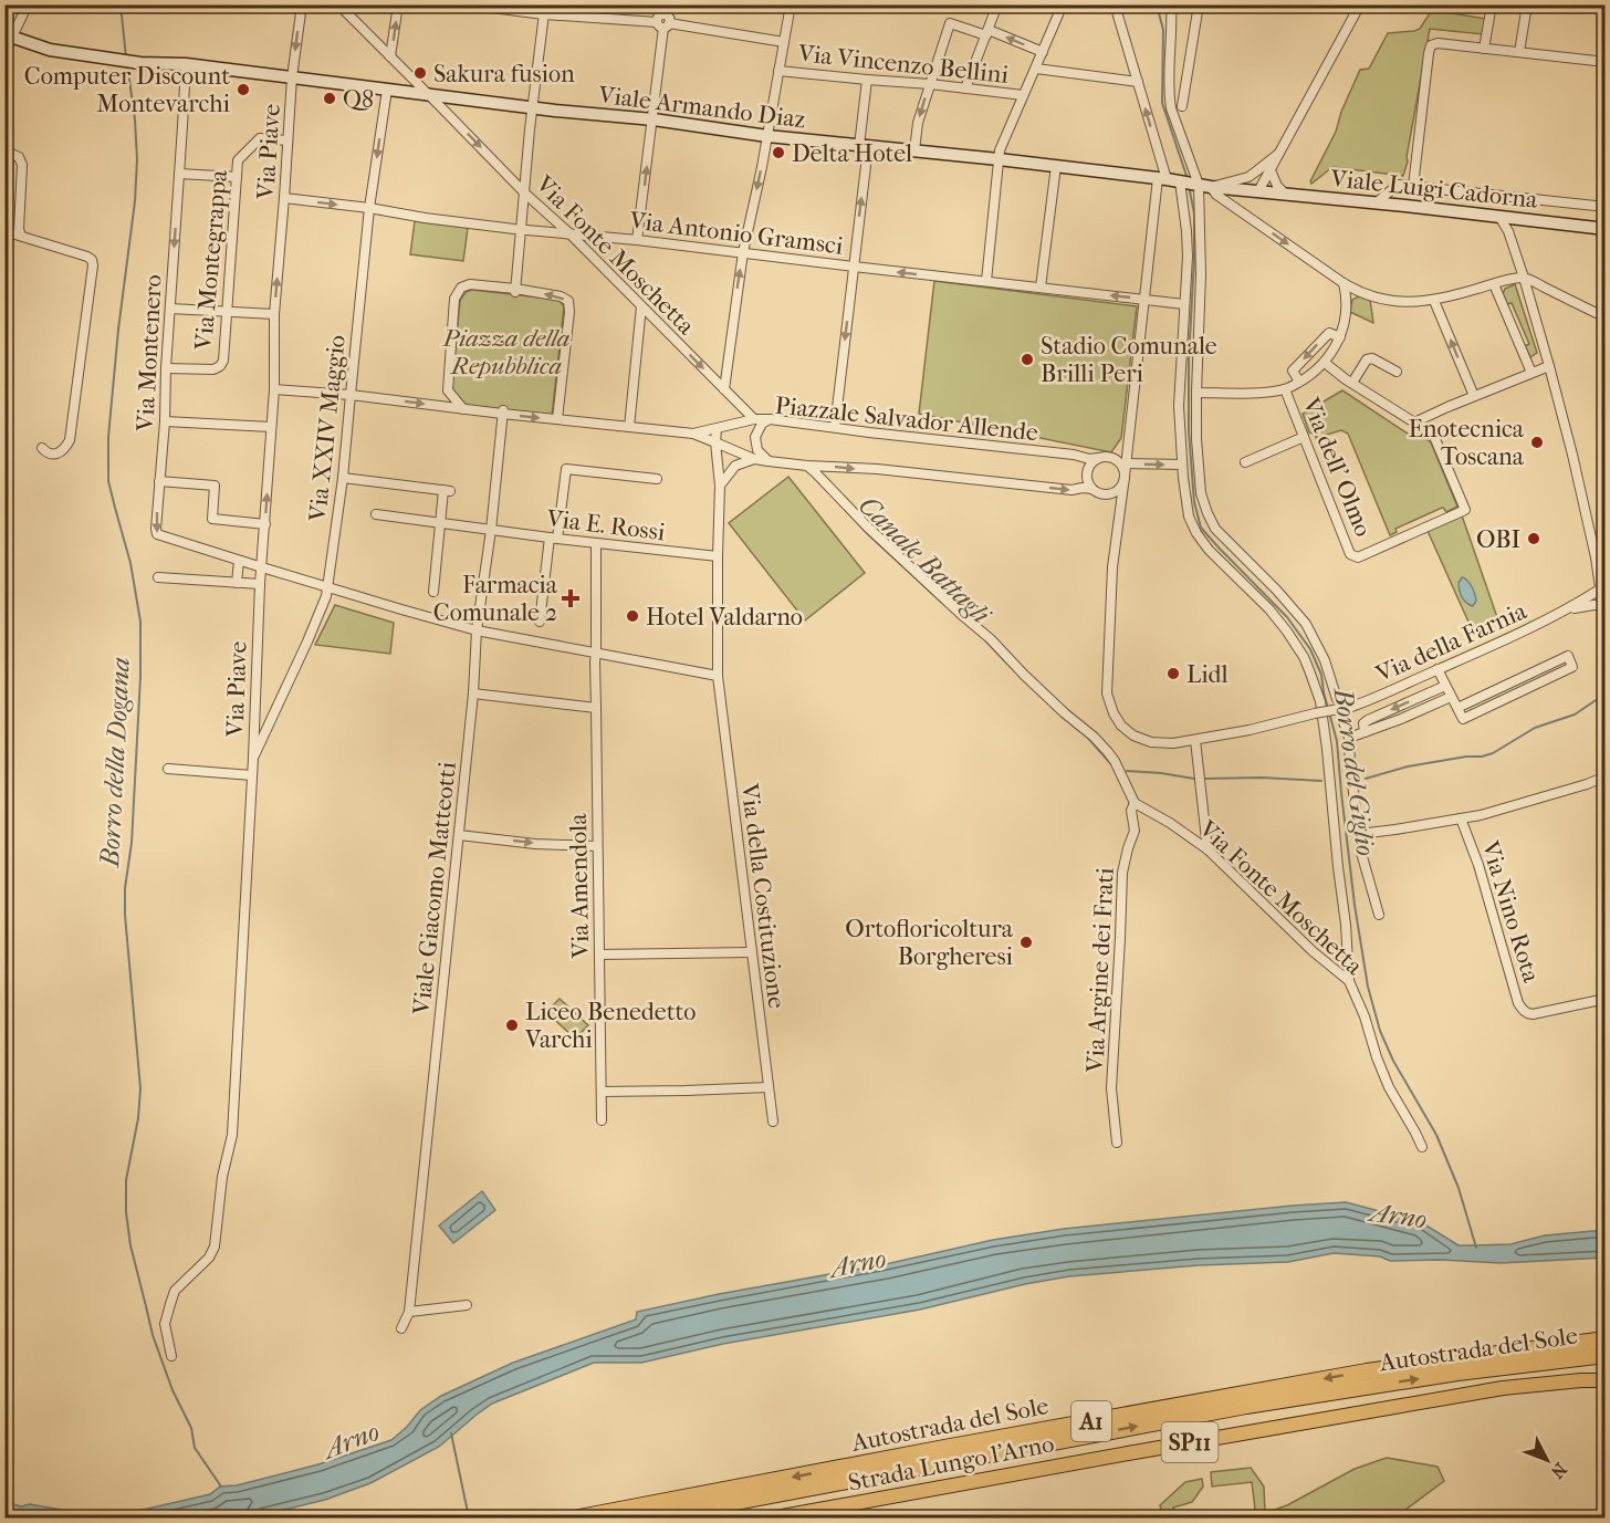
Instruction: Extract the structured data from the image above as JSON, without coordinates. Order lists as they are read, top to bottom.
{
  "streets": {
    "highway": ["Autostrada del Sole", "A1"],
    "main road": ["SP11", "Strada Lungo l'Arno"],
    "street": [
      "Via Vincenzo Bellini",
      "Viale Armando Diaz",
      "Via Piave",
      "Viale Luigi Cadorna",
      "Via Antonio Gramsci",
      "Via Fonte Moschetta",
      "Via Montegrappa",
      "Via Montenero",
      "Piazzale Salvador Allende",
      "Via XXIV Maggio",
      "Via dell' Olmo",
      "Via E. Rossi",
      "Via della Farnia",
      "Via Amendola",
      "Viale Giacomo Matteotti",
      "Via della Costituzione",
      "Via Nino Rota",
      "Via Argine dei Frati"
    ]
  },
  "crossings": [
    ["Viale Armando Diaz", "Via Piave"],
    ["Viale Armando Diaz", "Viale Luigi Cadorna"],
    ["Viale Armando Diaz", "Via Fonte Moschetta"],
    ["Viale Armando Diaz", "Via Montenero"],
    ["Viale Armando Diaz", "Via XXIV Maggio"],
    ["Viale Armando Diaz", "Via della Farnia"],
    ["Via Piave", "Via Antonio Gramsci"],
    ["Via Piave", "Via Montegrappa"],
    ["Via Piave", "Via Montenero"],
    ["Via Piave", "Via XXIV Maggio"],
    ["Via Antonio Gramsci", "Via Fonte Moschetta"],
    ["Via Antonio Gramsci", "Via XXIV Maggio"],
    ["Via Antonio Gramsci", "Via della Farnia"],
    ["Via Fonte Moschetta", "Via Argine dei Frati"],
    ["Via Montegrappa", "Via Montenero"],
    ["Via Montenero", "Via XXIV Maggio"],
    ["Via Montenero", "Via Amendola"],
    ["Via Montenero", "Viale Giacomo Matteotti"],
    ["Via Montenero", "Via della Costituzione"],
    ["Piazzale Salvador Allende", "Via della Farnia"],
    ["Via E. Rossi", "Via Amendola"],
    ["Via E. Rossi", "Viale Giacomo Matteotti"],
    ["Via E. Rossi", "Via della Costituzione"]
  ],
  "water": [
    "Canale Battagli",
    "Borro della Dogana",
    "Borro del Giglio",
    "Arno"
  ],
  "parks": ["Piazza della Repubblica"],
  "places": {
    "other": [
      "Sakura fusion",
      "Computer Discount Montevarchi",
      "Q8",
      "Delta Hotel",
      "Stadio Comunale Brilli Peri",
      "Enotecnica Toscana",
      "OBI",
      "Hotel Valdarno",
      "Lidl",
      "Ortofloricoltura Borgheresi",
      "Liceo Benedetto Varchi"
    ],
    "health": ["Farmacia Comunale 2"]
  },
  "north": "bottom right"
}
